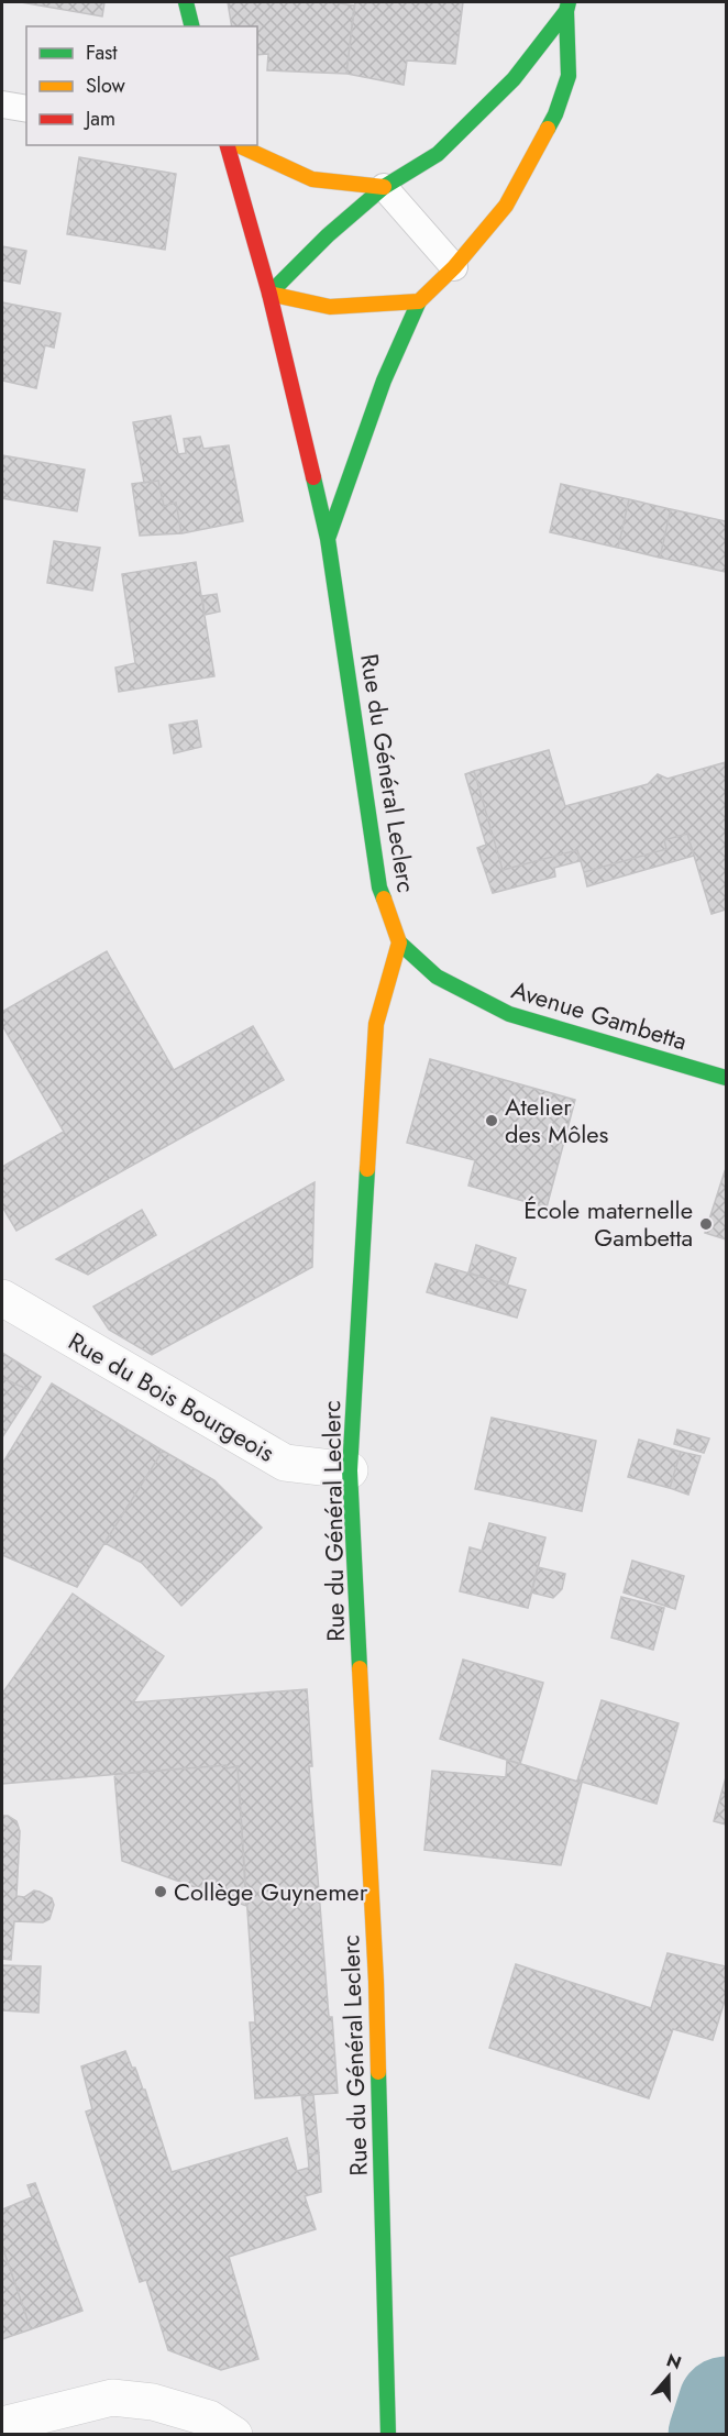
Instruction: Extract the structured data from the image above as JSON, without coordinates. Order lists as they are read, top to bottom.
{
  "streets": {
    "street": ["Rue du Général Leclerc", "Avenue Gambetta", "Rue du Bois Bourgeois"]
  },
  "crossings": [
    ["Rue du Général Leclerc", "Avenue Gambetta"],
    ["Rue du Général Leclerc", "Rue du Bois Bourgeois"]
  ],
  "places": ["Atelier des Môles", "École maternelle Gambetta", "Collège Guynemer"],
  "legend": ["Fast", "Slow", "Jam"],
  "north": "top"
}
